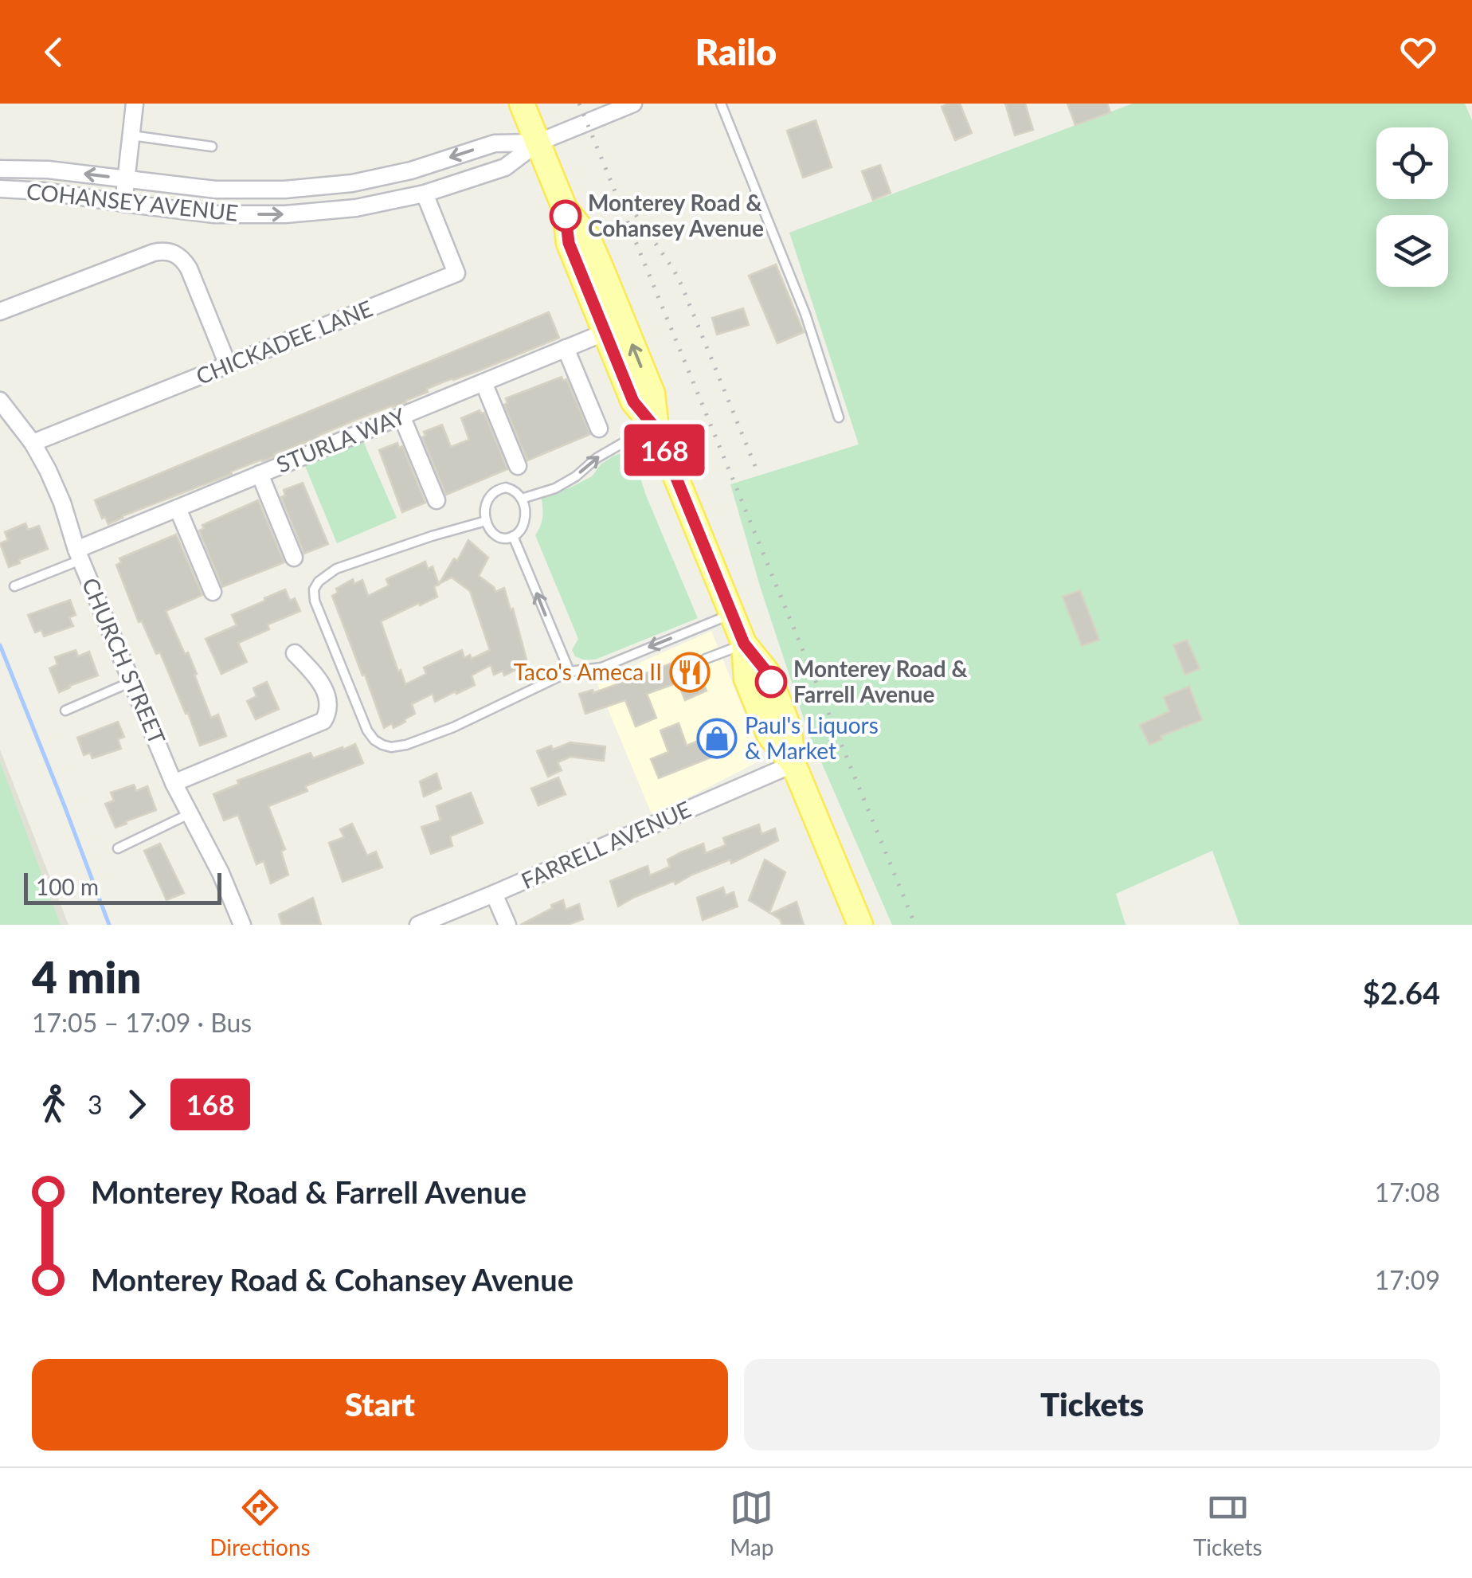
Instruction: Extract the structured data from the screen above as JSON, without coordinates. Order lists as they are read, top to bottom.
{
  "streets": {
    "street": [
      "COHANSEY AVENUE",
      "CHICKADEE LANE",
      "STURLA WAY",
      "CHURCH STREET",
      "FARRELL AVENUE"
    ]
  },
  "crossings": [
    ["COHANSEY AVENUE", "CHICKADEE LANE"],
    ["CHICKADEE LANE", "CHURCH STREET"],
    ["STURLA WAY", "CHURCH STREET"]
  ],
  "places": {
    "other": ["Monterey Road & Cohansey Avenue", "Monterey Road & Farrell Avenue"],
    "restaurant": ["Taco's Ameca II"],
    "shop": ["Paul's Liquors & Market"]
  },
  "lines": ["bus line 168"],
  "scale_bar": "100 m",
  "page": {
    "header": "Railo",
    "on_map": "168",
    "scale": "100 m",
    "heading": ["4 min", "17:05 – 17:09 · Bus", "$2.64"],
    "legs": ["3", "168"],
    "list": [
      {
        "name": "Monterey Road & Farrell Avenue",
        "value": "17:08"
      },
      {
        "name": "Monterey Road & Cohansey Avenue",
        "value": "17:09"
      }
    ],
    "buttons": ["Start", "Tickets"],
    "tabs": ["Directions", "Map", "Tickets"]
  }
}
